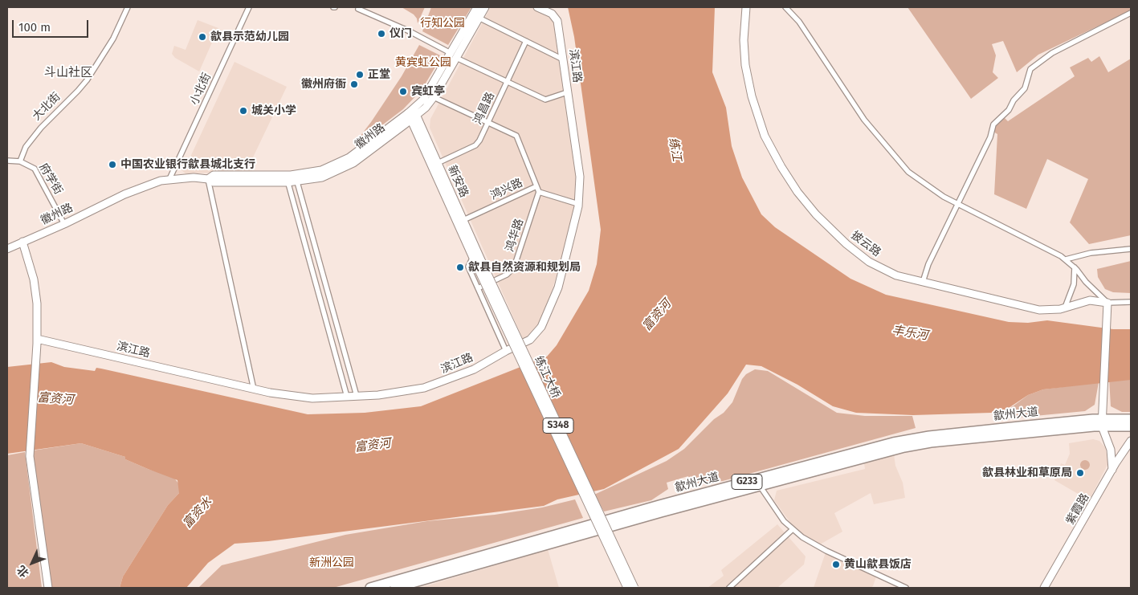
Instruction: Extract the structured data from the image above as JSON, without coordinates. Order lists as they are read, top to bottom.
{
  "streets": {
    "highway": ["歙州大道", "G233"],
    "street": [
      "滨江路",
      "小北街",
      "大北街",
      "鸿昌路",
      "徽州路",
      "府学街",
      "新安路",
      "鸿兴路",
      "鸿华路",
      "披云路",
      "练江大桥",
      "S348",
      "紫霞路"
    ]
  },
  "crossings": [
    ["滨江路", "鸿兴路"],
    ["小北街", "徽州路"],
    ["大北街", "府学街"],
    ["鸿昌路", "新安路"],
    ["徽州路", "府学街"],
    ["徽州路", "新安路"],
    ["新安路", "鸿兴路"],
    ["新安路", "练江大桥"],
    ["鸿兴路", "鸿华路"]
  ],
  "districts": ["斗山社区"],
  "water": [
    "练江",
    "富资河",
    "丰乐河",
    "富资水"
  ],
  "parks": ["行知公园", "黄宾虹公园", "新洲公园"],
  "places": [
    "仪门",
    "歙县示范幼儿园",
    "正堂",
    "徽州府衙",
    "宾虹亭",
    "城关小学",
    "中国农业银行歙县城北支行",
    "歙县自然资源和规划局",
    "歙县林业和草原局",
    "黄山歙县饭店"
  ],
  "scale_bar": "100 m",
  "north": "bottom left"
}
